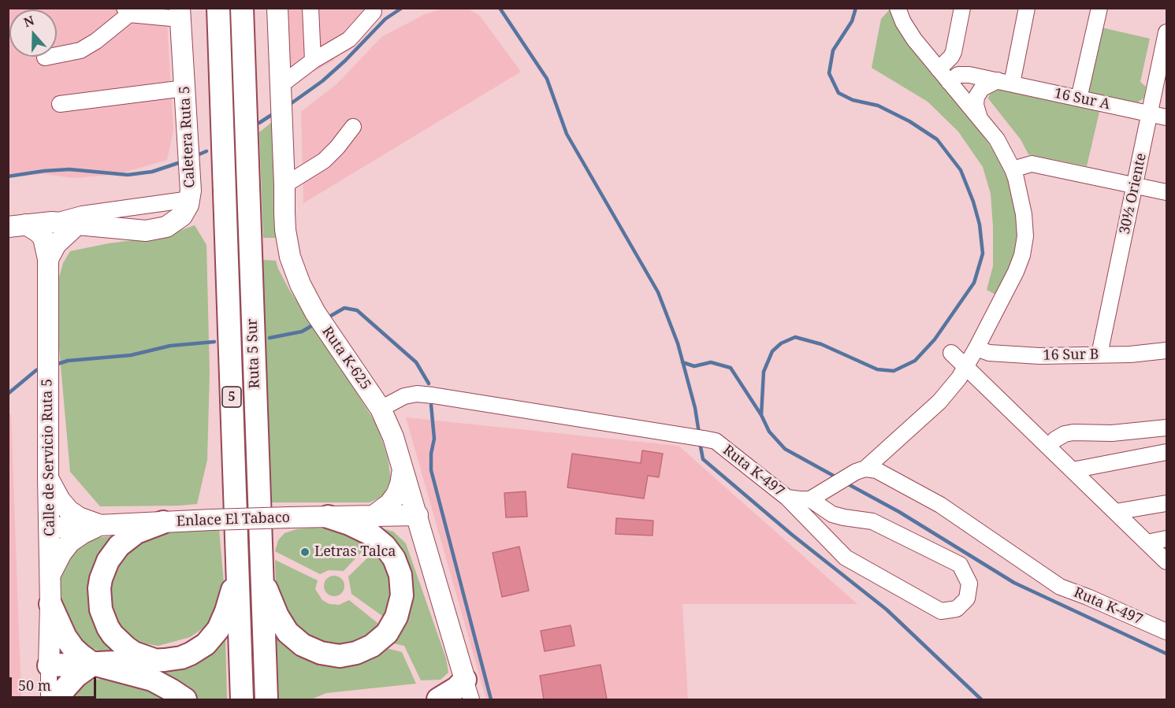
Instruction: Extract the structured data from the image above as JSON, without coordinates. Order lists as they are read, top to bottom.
{
  "streets": {
    "highway": ["Ruta 5 Sur", "5"],
    "main road": [
      "Caletera Ruta 5",
      "Ruta K-625",
      "Calle de Servicio Ruta 5",
      "Enlace El Tabaco"
    ],
    "street": [
      "16 Sur A",
      "30½ Oriente",
      "16 Sur B",
      "Ruta K-497"
    ]
  },
  "crossings": [
    ["16 Sur A", "30½ Oriente"],
    ["Caletera Ruta 5", "Calle de Servicio Ruta 5"],
    ["30½ Oriente", "16 Sur B"],
    ["Ruta K-625", "Ruta K-497"],
    ["Ruta K-625", "Enlace El Tabaco"],
    ["Calle de Servicio Ruta 5", "Enlace El Tabaco"]
  ],
  "places": ["Letras Talca"],
  "scale_bar": "50 m",
  "north": "top"
}
